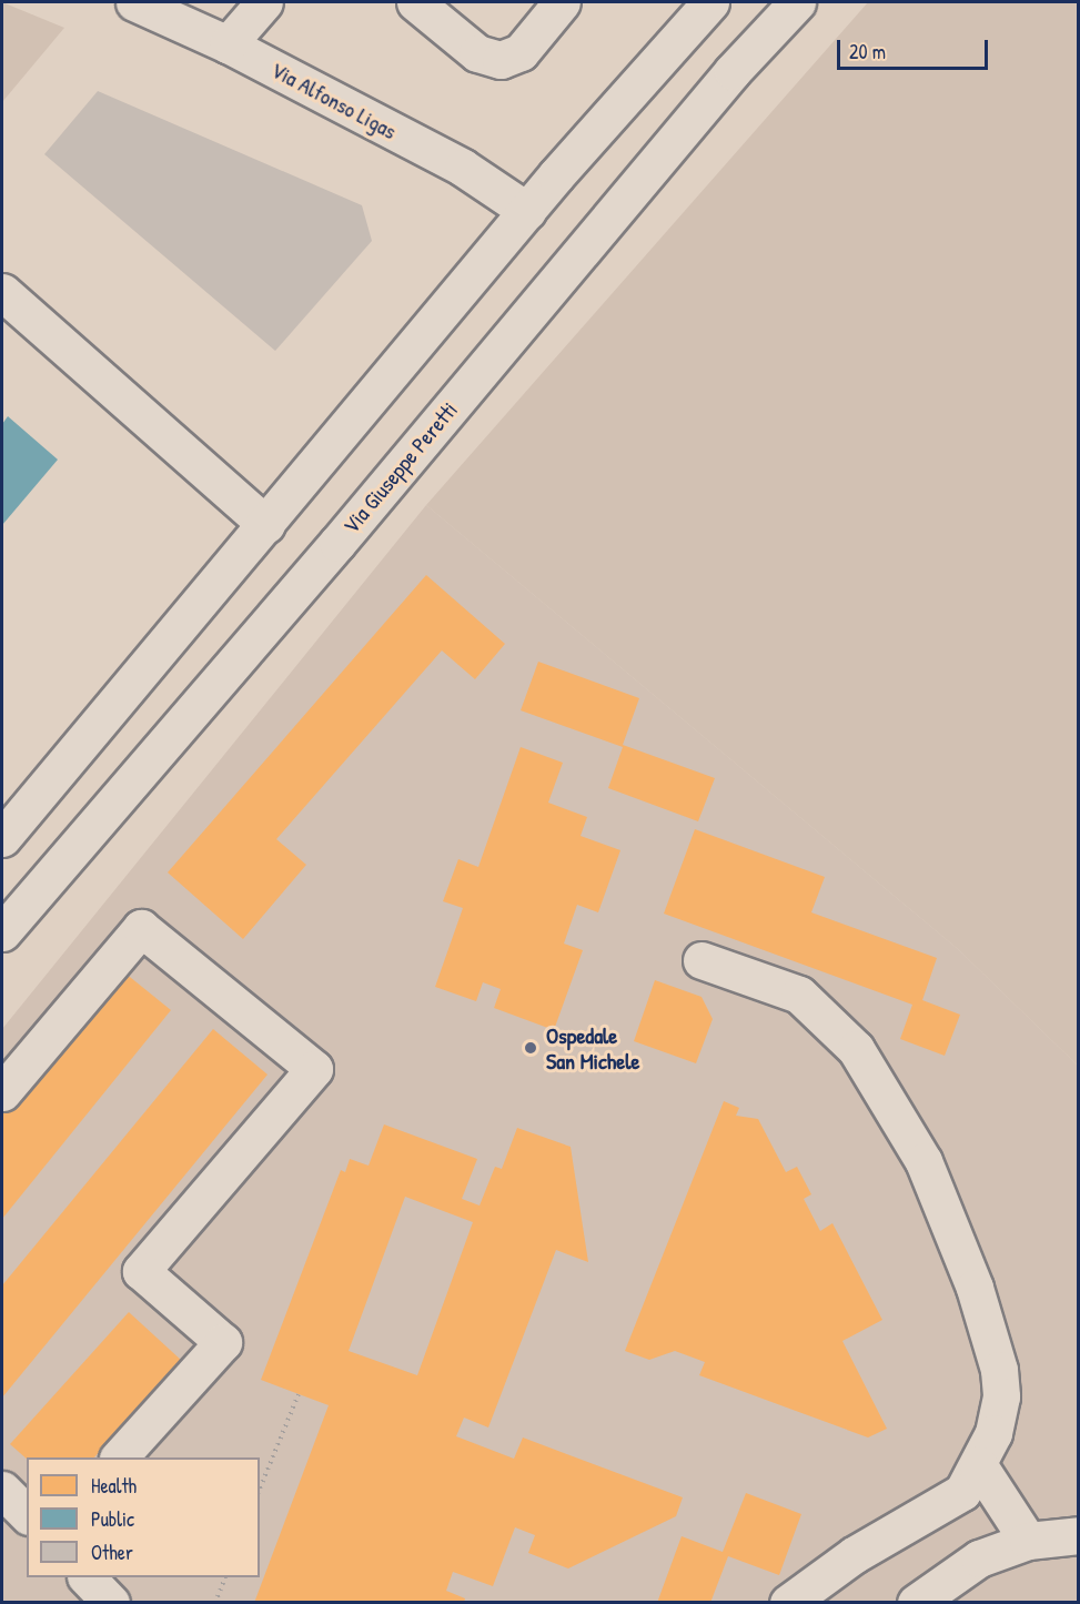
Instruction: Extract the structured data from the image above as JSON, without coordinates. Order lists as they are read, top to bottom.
{
  "streets": {
    "street": ["Via Alfonso Ligas", "Via Giuseppe Peretti"]
  },
  "places": ["Ospedale San Michele"],
  "legend": ["Health", "Public", "Other"],
  "scale_bar": "20 m"
}
